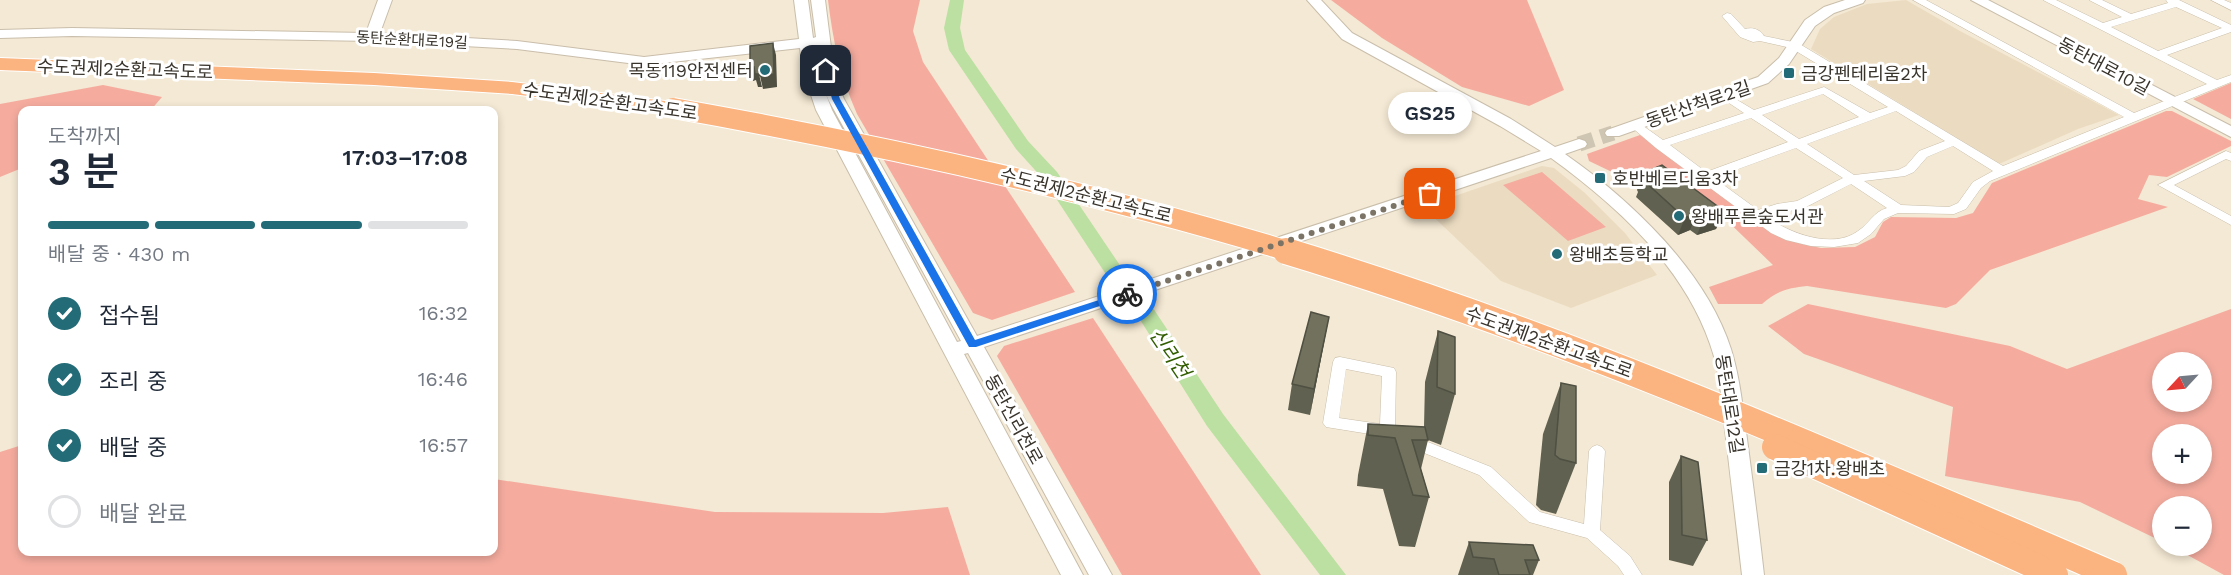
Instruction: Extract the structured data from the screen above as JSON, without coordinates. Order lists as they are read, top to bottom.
{
  "streets": {
    "highway": ["수도권제2순환고속도로"],
    "street": [
      "동탄순환대로19길",
      "동탄대로10길",
      "동탄산척로2길",
      "동탄대로12길",
      "동탄신리천로"
    ]
  },
  "crossings": [
    ["동탄순환대로19길", "동탄신리천로"]
  ],
  "water": ["신리천"],
  "places": {
    "other": [
      "목동119안전센터",
      "GS25",
      "왕배푸른숲도서관",
      "왕배초등학교"
    ],
    "transit": ["금강펜테리움2차", "호반베르디움3차", "금강1차.왕배초"]
  },
  "north": "bottom left",
  "page": {
    "bubble": "GS25",
    "heading": ["3 분", "도착까지", "17:03–17:08"],
    "bar": "배달 중 · 430 m",
    "list": [
      ["접수됨", "16:32"],
      ["조리 중", "16:46"],
      ["배달 중", "16:57"],
      "배달 완료"
    ],
    "map_buttons": ["+", "−"]
  }
}
